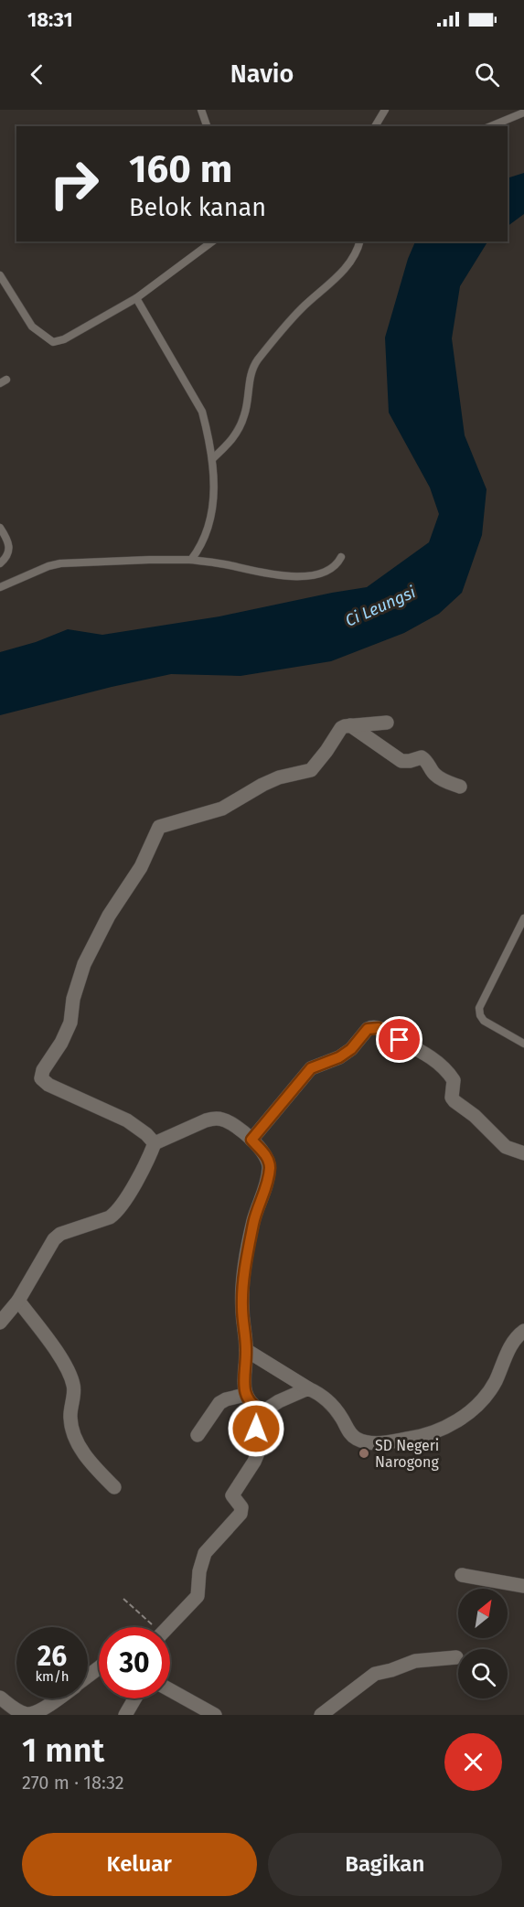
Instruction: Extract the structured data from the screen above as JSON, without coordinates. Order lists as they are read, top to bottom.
{
  "water": ["Ci Leungsi"],
  "places": ["SD Negeri Narogong"],
  "north": "top right",
  "page": {
    "status": "18:31",
    "header": "Navio",
    "turn": ["160 m", "Belok kanan"],
    "speed": "26 km/h",
    "limit": "30",
    "heading": ["1 mnt", "270 m · 18:32"],
    "buttons": ["Keluar", "Bagikan"]
  }
}
